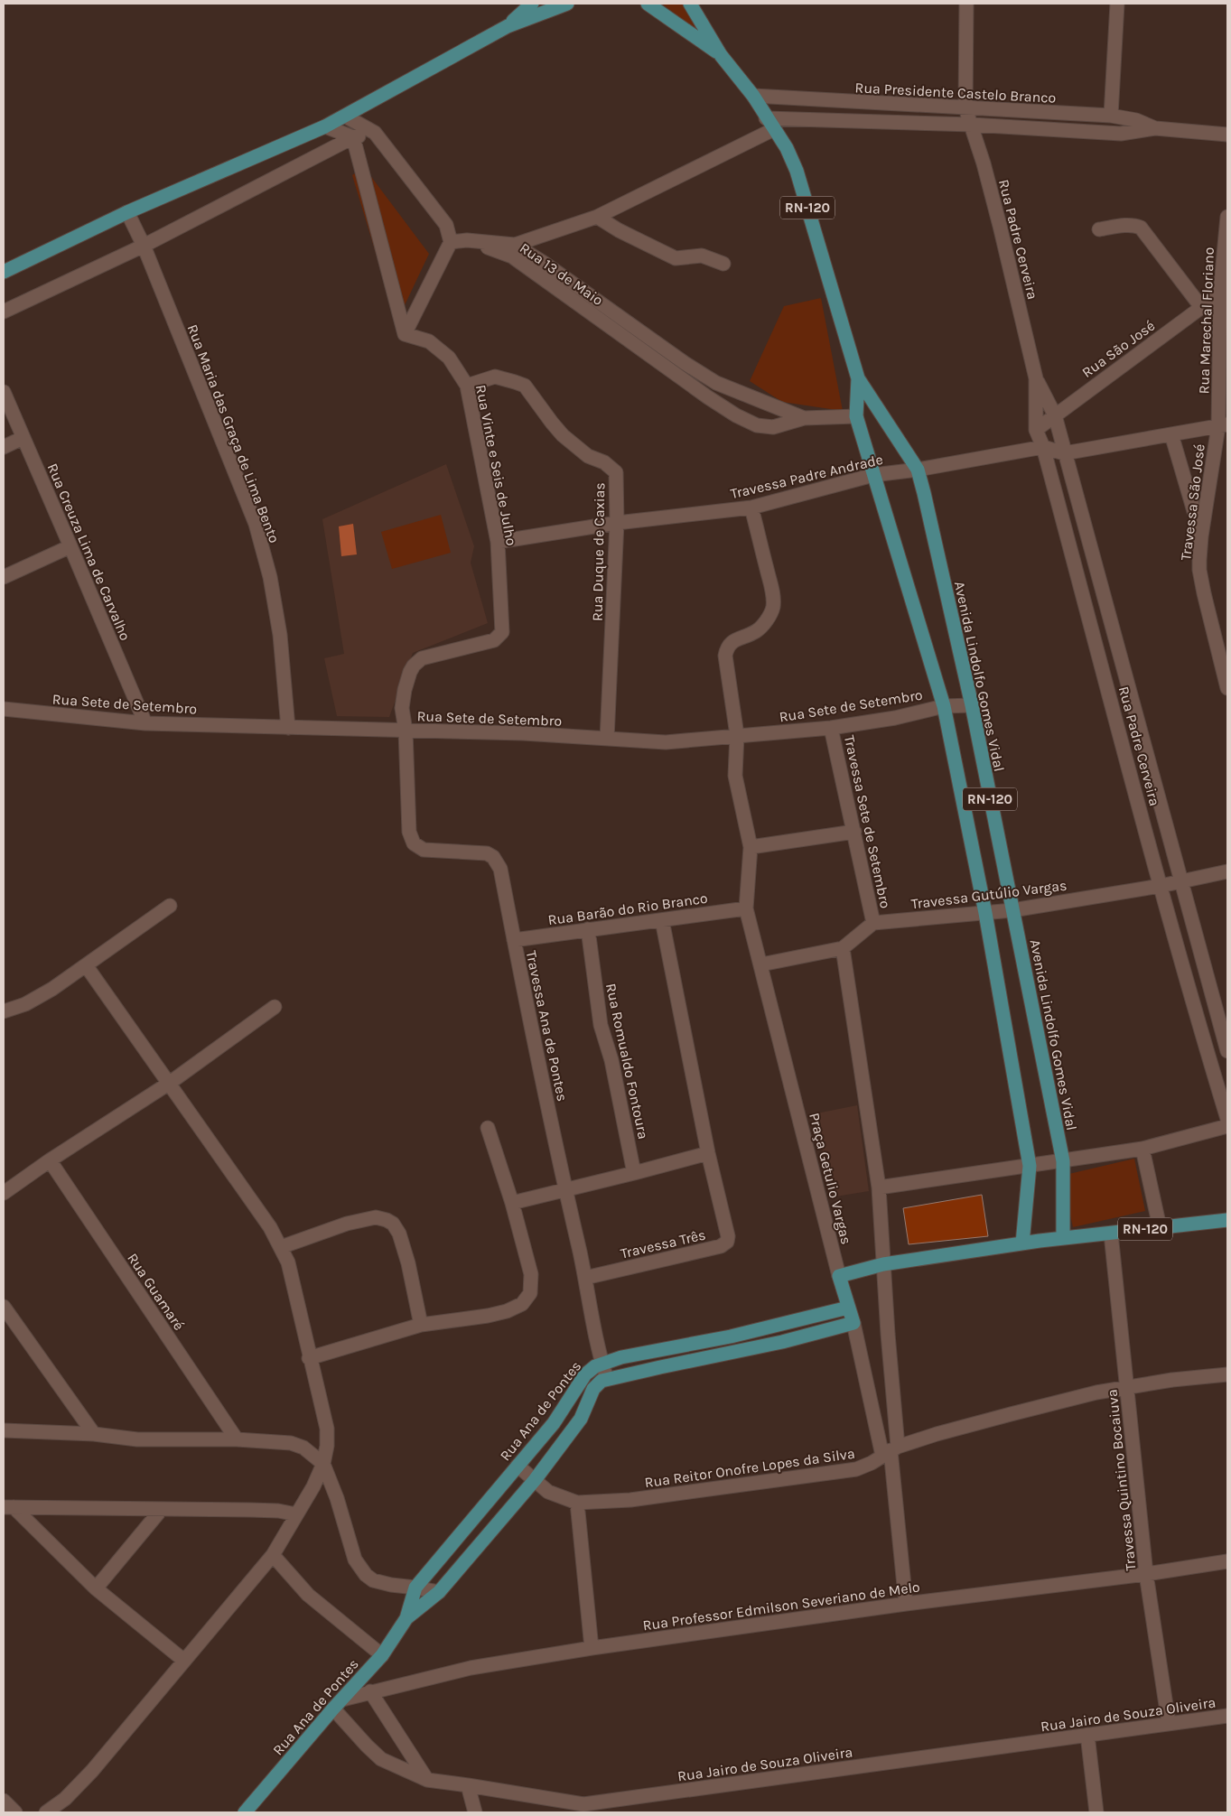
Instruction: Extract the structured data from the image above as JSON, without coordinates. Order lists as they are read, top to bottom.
{
  "streets": {
    "main road": [
      "RN-120",
      "Avenida Lindolfo Gomes Vidal",
      "Praça Getulio Vargas",
      "Rua Ana de Pontes"
    ],
    "street": [
      "Rua Presidente Castelo Branco",
      "Rua Padre Cerveira",
      "Rua 13 de Maio",
      "Rua Marechal Floriano",
      "Rua São José",
      "Rua Maria das Graça de Lima Bento",
      "Rua Vinte e Seis de Julho",
      "Travessa Padre Andrade",
      "Travessa São José",
      "Rua Creuza Lima de Carvalho",
      "Rua Duque de Caxias",
      "Rua Sete de Setembro",
      "Travessa Sete de Setembro",
      "Travessa Gutúlio Vargas",
      "Rua Barão do Rio Branco",
      "Travessa Ana de Pontes",
      "Rua Romualdo Fontoura",
      "Travessa Três",
      "Rua Guamaré",
      "Rua Reitor Onofre Lopes da Silva",
      "Travessa Quintino Bocaiuva",
      "Rua Professor Edmilson Severiano de Melo",
      "Rua Jairo de Souza Oliveira"
    ]
  },
  "crossings": [
    ["Rua Presidente Castelo Branco", "Rua Padre Cerveira"],
    ["Rua Presidente Castelo Branco", "Avenida Lindolfo Gomes Vidal"],
    ["RN-120", "Avenida Lindolfo Gomes Vidal"],
    ["RN-120", "Travessa Quintino Bocaiuva"],
    ["Rua Padre Cerveira", "Rua São José"],
    ["Rua Padre Cerveira", "Travessa Padre Andrade"],
    ["Rua Padre Cerveira", "Travessa Gutúlio Vargas"],
    ["Rua 13 de Maio", "Avenida Lindolfo Gomes Vidal"],
    ["Rua Marechal Floriano", "Rua São José"],
    ["Rua Marechal Floriano", "Travessa Padre Andrade"],
    ["Rua Marechal Floriano", "Travessa São José"],
    ["Rua Maria das Graça de Lima Bento", "Rua Sete de Setembro"],
    ["Rua Vinte e Seis de Julho", "Travessa Padre Andrade"],
    ["Rua Vinte e Seis de Julho", "Rua Duque de Caxias"],
    ["Rua Vinte e Seis de Julho", "Rua Sete de Setembro"],
    ["Rua Vinte e Seis de Julho", "Travessa Ana de Pontes"],
    ["Travessa Padre Andrade", "Travessa São José"],
    ["Travessa Padre Andrade", "Rua Duque de Caxias"],
    ["Travessa Padre Andrade", "Avenida Lindolfo Gomes Vidal"],
    ["Travessa Padre Andrade", "Praça Getulio Vargas"],
    ["Rua Creuza Lima de Carvalho", "Rua Sete de Setembro"],
    ["Rua Duque de Caxias", "Rua Sete de Setembro"],
    ["Avenida Lindolfo Gomes Vidal", "Rua Sete de Setembro"],
    ["Avenida Lindolfo Gomes Vidal", "Travessa Gutúlio Vargas"],
    ["Rua Sete de Setembro", "Travessa Sete de Setembro"],
    ["Rua Sete de Setembro", "Praça Getulio Vargas"],
    ["Travessa Sete de Setembro", "Travessa Gutúlio Vargas"],
    ["Rua Barão do Rio Branco", "Travessa Ana de Pontes"],
    ["Rua Barão do Rio Branco", "Rua Romualdo Fontoura"],
    ["Rua Barão do Rio Branco", "Praça Getulio Vargas"],
    ["Travessa Ana de Pontes", "Travessa Três"],
    ["Travessa Ana de Pontes", "Rua Ana de Pontes"],
    ["Praça Getulio Vargas", "Rua Ana de Pontes"],
    ["Praça Getulio Vargas", "Rua Reitor Onofre Lopes da Silva"],
    ["Praça Getulio Vargas", "Rua Professor Edmilson Severiano de Melo"],
    ["Rua Ana de Pontes", "Rua Reitor Onofre Lopes da Silva"],
    ["Rua Ana de Pontes", "Rua Professor Edmilson Severiano de Melo"],
    ["Rua Ana de Pontes", "Rua Jairo de Souza Oliveira"],
    ["Rua Reitor Onofre Lopes da Silva", "Travessa Quintino Bocaiuva"],
    ["Travessa Quintino Bocaiuva", "Rua Professor Edmilson Severiano de Melo"],
    ["Travessa Quintino Bocaiuva", "Rua Jairo de Souza Oliveira"],
    ["Rua Professor Edmilson Severiano de Melo", "Rua Jairo de Souza Oliveira"]
  ]
}
